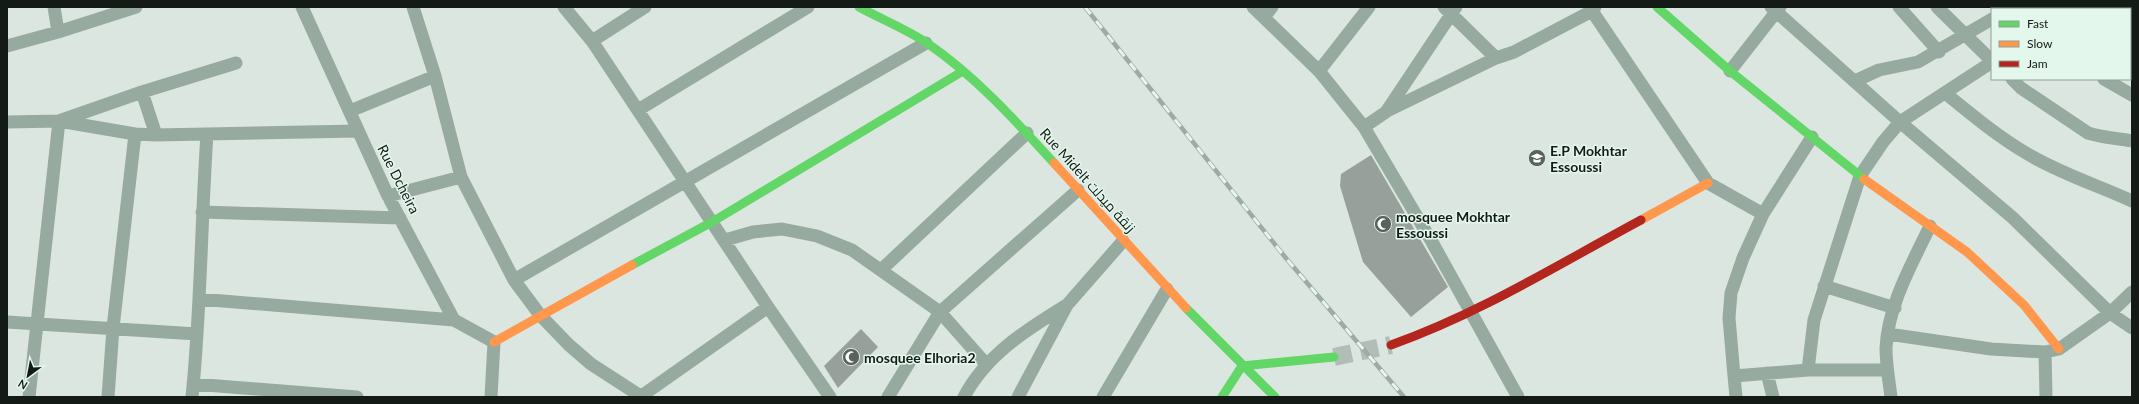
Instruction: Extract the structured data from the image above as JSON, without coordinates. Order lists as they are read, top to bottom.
{
  "streets": {
    "street": ["Rue Dcheira", "Rue Midelt زنقة ميدلت"]
  },
  "places": {
    "school or university": ["E.P Mokhtar Essoussi"],
    "mosque": ["mosquee Mokhtar Essoussi", "mosquee Elhoria2"]
  },
  "legend": ["Fast", "Slow", "Jam"],
  "north": "bottom left"
}
